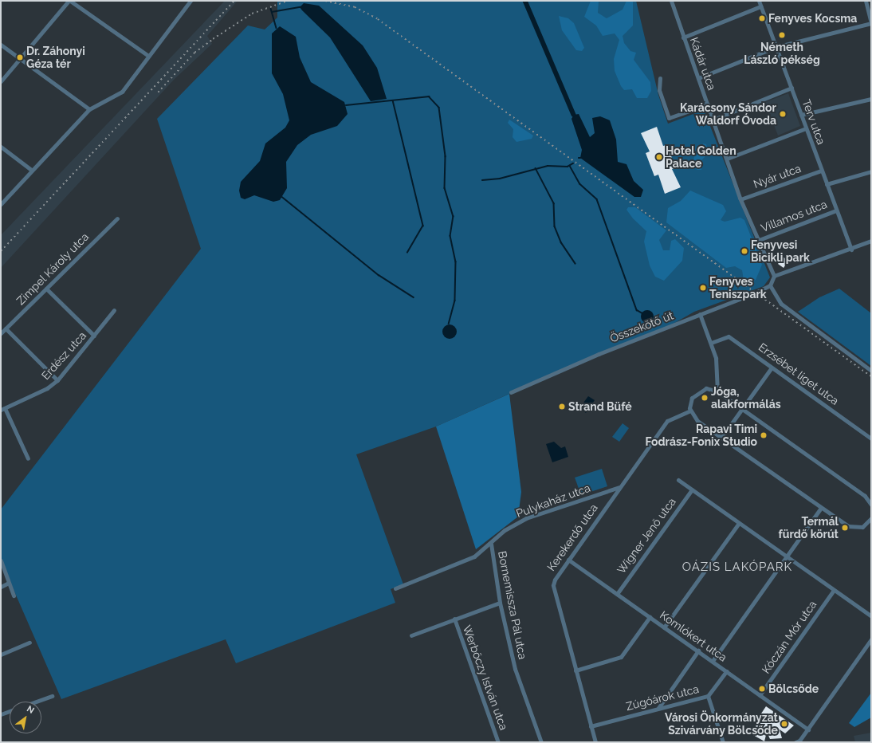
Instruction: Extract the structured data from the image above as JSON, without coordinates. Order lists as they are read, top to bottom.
{
  "streets": {
    "street": [
      "Kádár utca",
      "Terv utca",
      "Nyár utca",
      "Villamos utca",
      "Zimpel Károly utca",
      "Összekötő út",
      "Erdész utca",
      "Erzsébet liget utca",
      "Pulykaház utca",
      "Wigner Jenő utca",
      "Kerekerdő utca",
      "Bornemissza Pál utca",
      "Komlókert utca",
      "Kóczán Mór utca",
      "Werbőczy István utca",
      "Zúgóárok utca"
    ]
  },
  "crossings": [
    ["Kádár utca", "Nyár utca"],
    ["Kádár utca", "Villamos utca"],
    ["Terv utca", "Nyár utca"],
    ["Terv utca", "Villamos utca"],
    ["Pulykaház utca", "Kerekerdő utca"],
    ["Pulykaház utca", "Bornemissza Pál utca"],
    ["Wigner Jenő utca", "Komlókert utca"],
    ["Kerekerdő utca", "Komlókert utca"],
    ["Kerekerdő utca", "Zúgóárok utca"],
    ["Komlókert utca", "Kóczán Mór utca"],
    ["Komlókert utca", "Zúgóárok utca"]
  ],
  "districts": ["OÁZIS LAKÓPARK"],
  "places": [
    "Fenyves Kocsma",
    "Németh László pékség",
    "Dr. Záhonyi Géza tér",
    "Karácsony Sándor Waldorf Óvoda",
    "Hotel Golden Palace",
    "Fenyvesi Bicikli park",
    "Fenyves Teniszpark",
    "Jóga, alakformálás",
    "Strand Büfé",
    "Rapavi Timi Fodrász-Fonix Studio",
    "Termál fürdő körút",
    "Bölcsőde",
    "Városi Önkormányzat Szivárvány Bölcsőde"
  ],
  "north": "top right"
}
